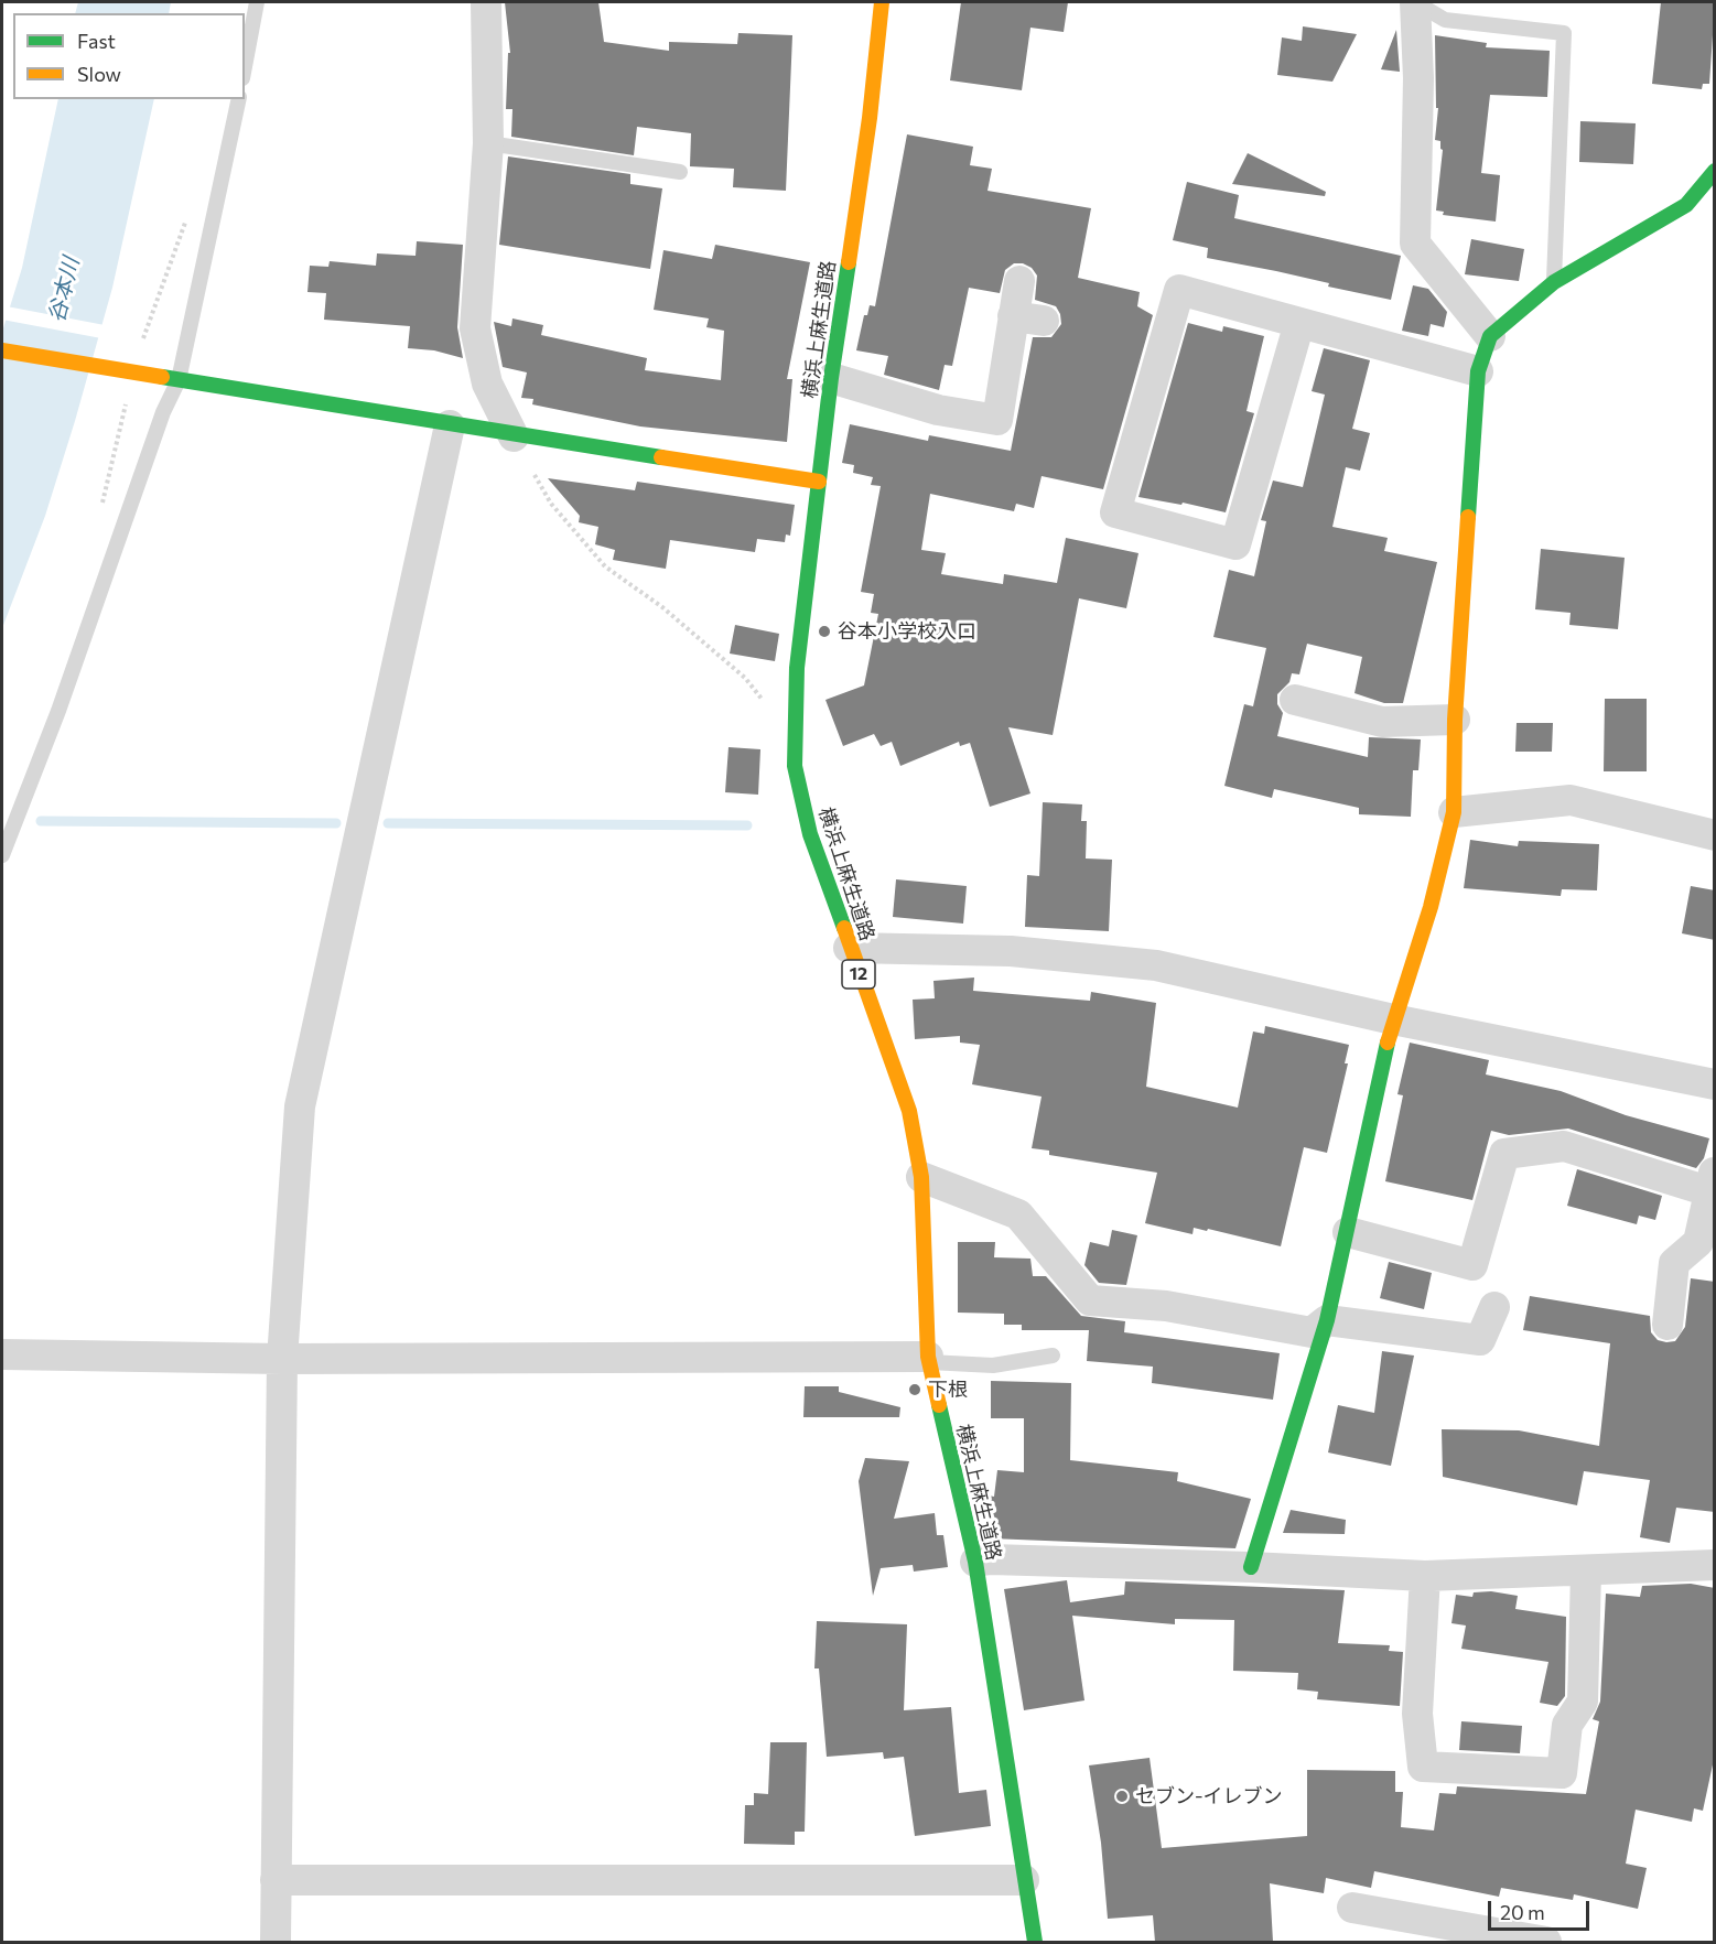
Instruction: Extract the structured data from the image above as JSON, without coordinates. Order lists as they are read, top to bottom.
{
  "streets": {
    "street": ["横浜上麻生道路", "12"]
  },
  "water": ["谷本川"],
  "places": ["谷本小学校入口", "下根", "セブン-イレブン"],
  "legend": ["Fast", "Slow"],
  "scale_bar": "20 m"
}
